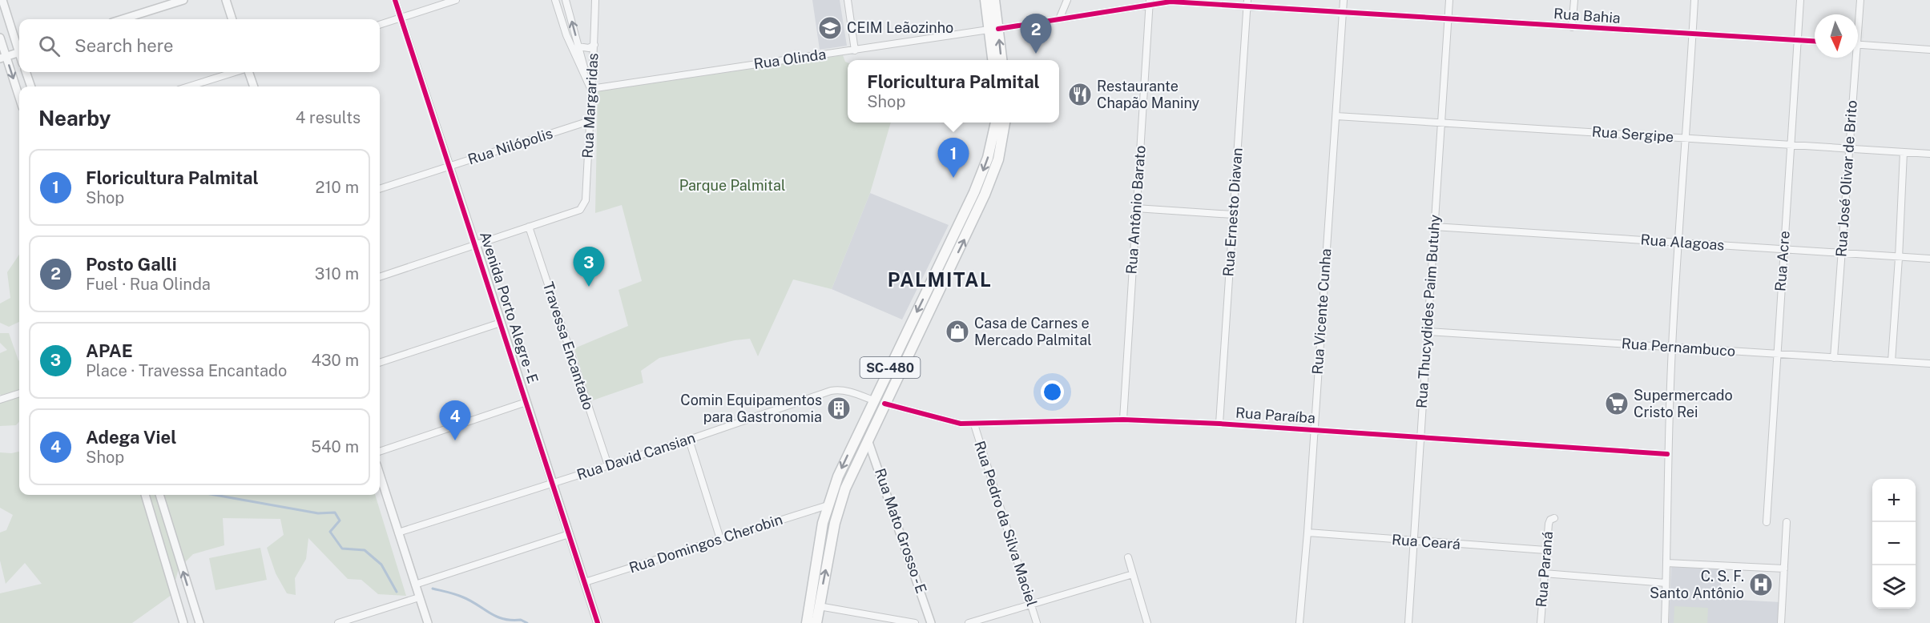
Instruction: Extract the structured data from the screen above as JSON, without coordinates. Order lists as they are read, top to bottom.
{
  "streets": {
    "main road": ["SC-480"],
    "street": [
      "Rua Bahia",
      "Rua Olinda",
      "Rua Margaridas",
      "Rua Sergipe",
      "Rua Nilópolis",
      "Rua José Olivar de Brito",
      "Rua Antônio Barato",
      "Rua Ernesto Diavan",
      "Rua Alagoas",
      "Rua Acre",
      "Avenida Porto Alegre - E",
      "Rua Vicente Cunha",
      "Rua Thucydides Paim Butuhy",
      "Travessa Encantado",
      "Rua Pernambuco",
      "Rua Paraíba",
      "Rua David Cansian",
      "Rua Pedro da Silva Maciel",
      "Rua Mato Grosso - E",
      "Rua Ceará",
      "Rua Domingos Cherobin",
      "Rua Paraná"
    ]
  },
  "crossings": [
    ["Rua Bahia", "Rua Olinda"],
    ["Rua Bahia", "Rua Antônio Barato"],
    ["Rua Bahia", "Rua Ernesto Diavan"],
    ["Rua Bahia", "Rua Acre"],
    ["Rua Bahia", "Rua Vicente Cunha"],
    ["Rua Bahia", "Rua Thucydides Paim Butuhy"],
    ["Rua Olinda", "Rua Margaridas"],
    ["Rua Olinda", "Rua Antônio Barato"],
    ["Rua Margaridas", "Rua Nilópolis"],
    ["Rua Margaridas", "Travessa Encantado"],
    ["Rua Sergipe", "Rua José Olivar de Brito"],
    ["Rua Sergipe", "Rua Acre"],
    ["Rua Sergipe", "Rua Vicente Cunha"],
    ["Rua Sergipe", "Rua Thucydides Paim Butuhy"],
    ["Rua Nilópolis", "Avenida Porto Alegre - E"],
    ["Rua José Olivar de Brito", "Rua Alagoas"],
    ["Rua José Olivar de Brito", "Rua Pernambuco"],
    ["Rua Antônio Barato", "Rua Paraíba"],
    ["Rua Ernesto Diavan", "Rua Paraíba"],
    ["Rua Alagoas", "Rua Acre"],
    ["Rua Alagoas", "Rua Thucydides Paim Butuhy"],
    ["Rua Acre", "Rua Pernambuco"],
    ["Avenida Porto Alegre - E", "Rua David Cansian"],
    ["Avenida Porto Alegre - E", "Rua Domingos Cherobin"],
    ["Rua Vicente Cunha", "Rua Paraíba"],
    ["Rua Vicente Cunha", "Rua Ceará"],
    ["Rua Thucydides Paim Butuhy", "Rua Pernambuco"],
    ["Rua Thucydides Paim Butuhy", "Rua Paraíba"],
    ["Rua Thucydides Paim Butuhy", "Rua Ceará"],
    ["Travessa Encantado", "Rua David Cansian"],
    ["SC-480", "Rua Paraíba"],
    ["SC-480", "Rua David Cansian"],
    ["SC-480", "Rua Mato Grosso - E"],
    ["SC-480", "Rua Domingos Cherobin"],
    ["Rua Paraíba", "Rua Pedro da Silva Maciel"],
    ["Rua Ceará", "Rua Paraná"]
  ],
  "districts": ["PALMITAL"],
  "parks": ["Parque Palmital"],
  "places": {
    "school or university": ["CEIM Leãozinho"],
    "restaurant": ["Restaurante Chapão Maniny"],
    "shop": ["Casa de Carnes e Mercado Palmital"],
    "supermarket": ["Supermercado Cristo Rei"],
    "building": ["Comin Equipamentos para Gastronomia"],
    "hospital": ["C. S. F. Santo Antônio"]
  },
  "north": "bottom",
  "page": {
    "pins": [
      "2",
      "1",
      "3",
      "4"
    ],
    "search": "Search here",
    "popup": ["Floricultura Palmital", "Shop"],
    "heading": ["Nearby", "4 results"],
    "list": [
      {
        "mark": "1",
        "name": "Floricultura Palmital",
        "note": "Shop",
        "value": "210 m"
      },
      {
        "mark": "2",
        "name": "Posto Galli",
        "note": "Fuel · Rua Olinda",
        "value": "310 m"
      },
      {
        "mark": "3",
        "name": "APAE",
        "note": "Place · Travessa Encantado",
        "value": "430 m"
      },
      {
        "mark": "4",
        "name": "Adega Viel",
        "note": "Shop",
        "value": "540 m"
      }
    ],
    "map_buttons": ["+", "−"]
  }
}
